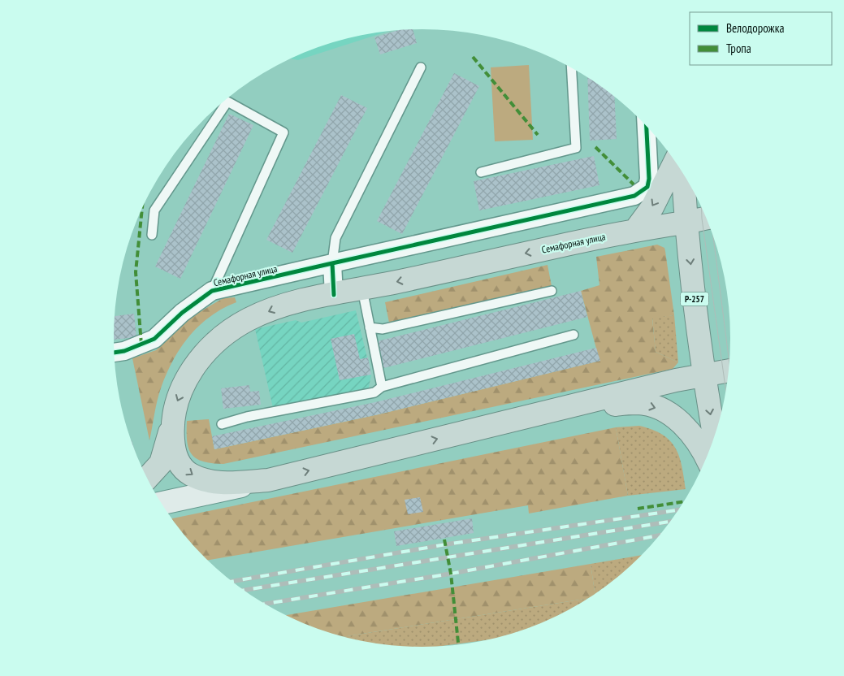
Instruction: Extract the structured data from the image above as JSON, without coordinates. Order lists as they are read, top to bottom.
{
  "streets": {
    "highway": ["Семафорная улица", "Р-257"]
  },
  "crossings": [
    ["Семафорная улица", "Р-257"]
  ],
  "legend": ["Велодорожка", "Тропа"]
}
